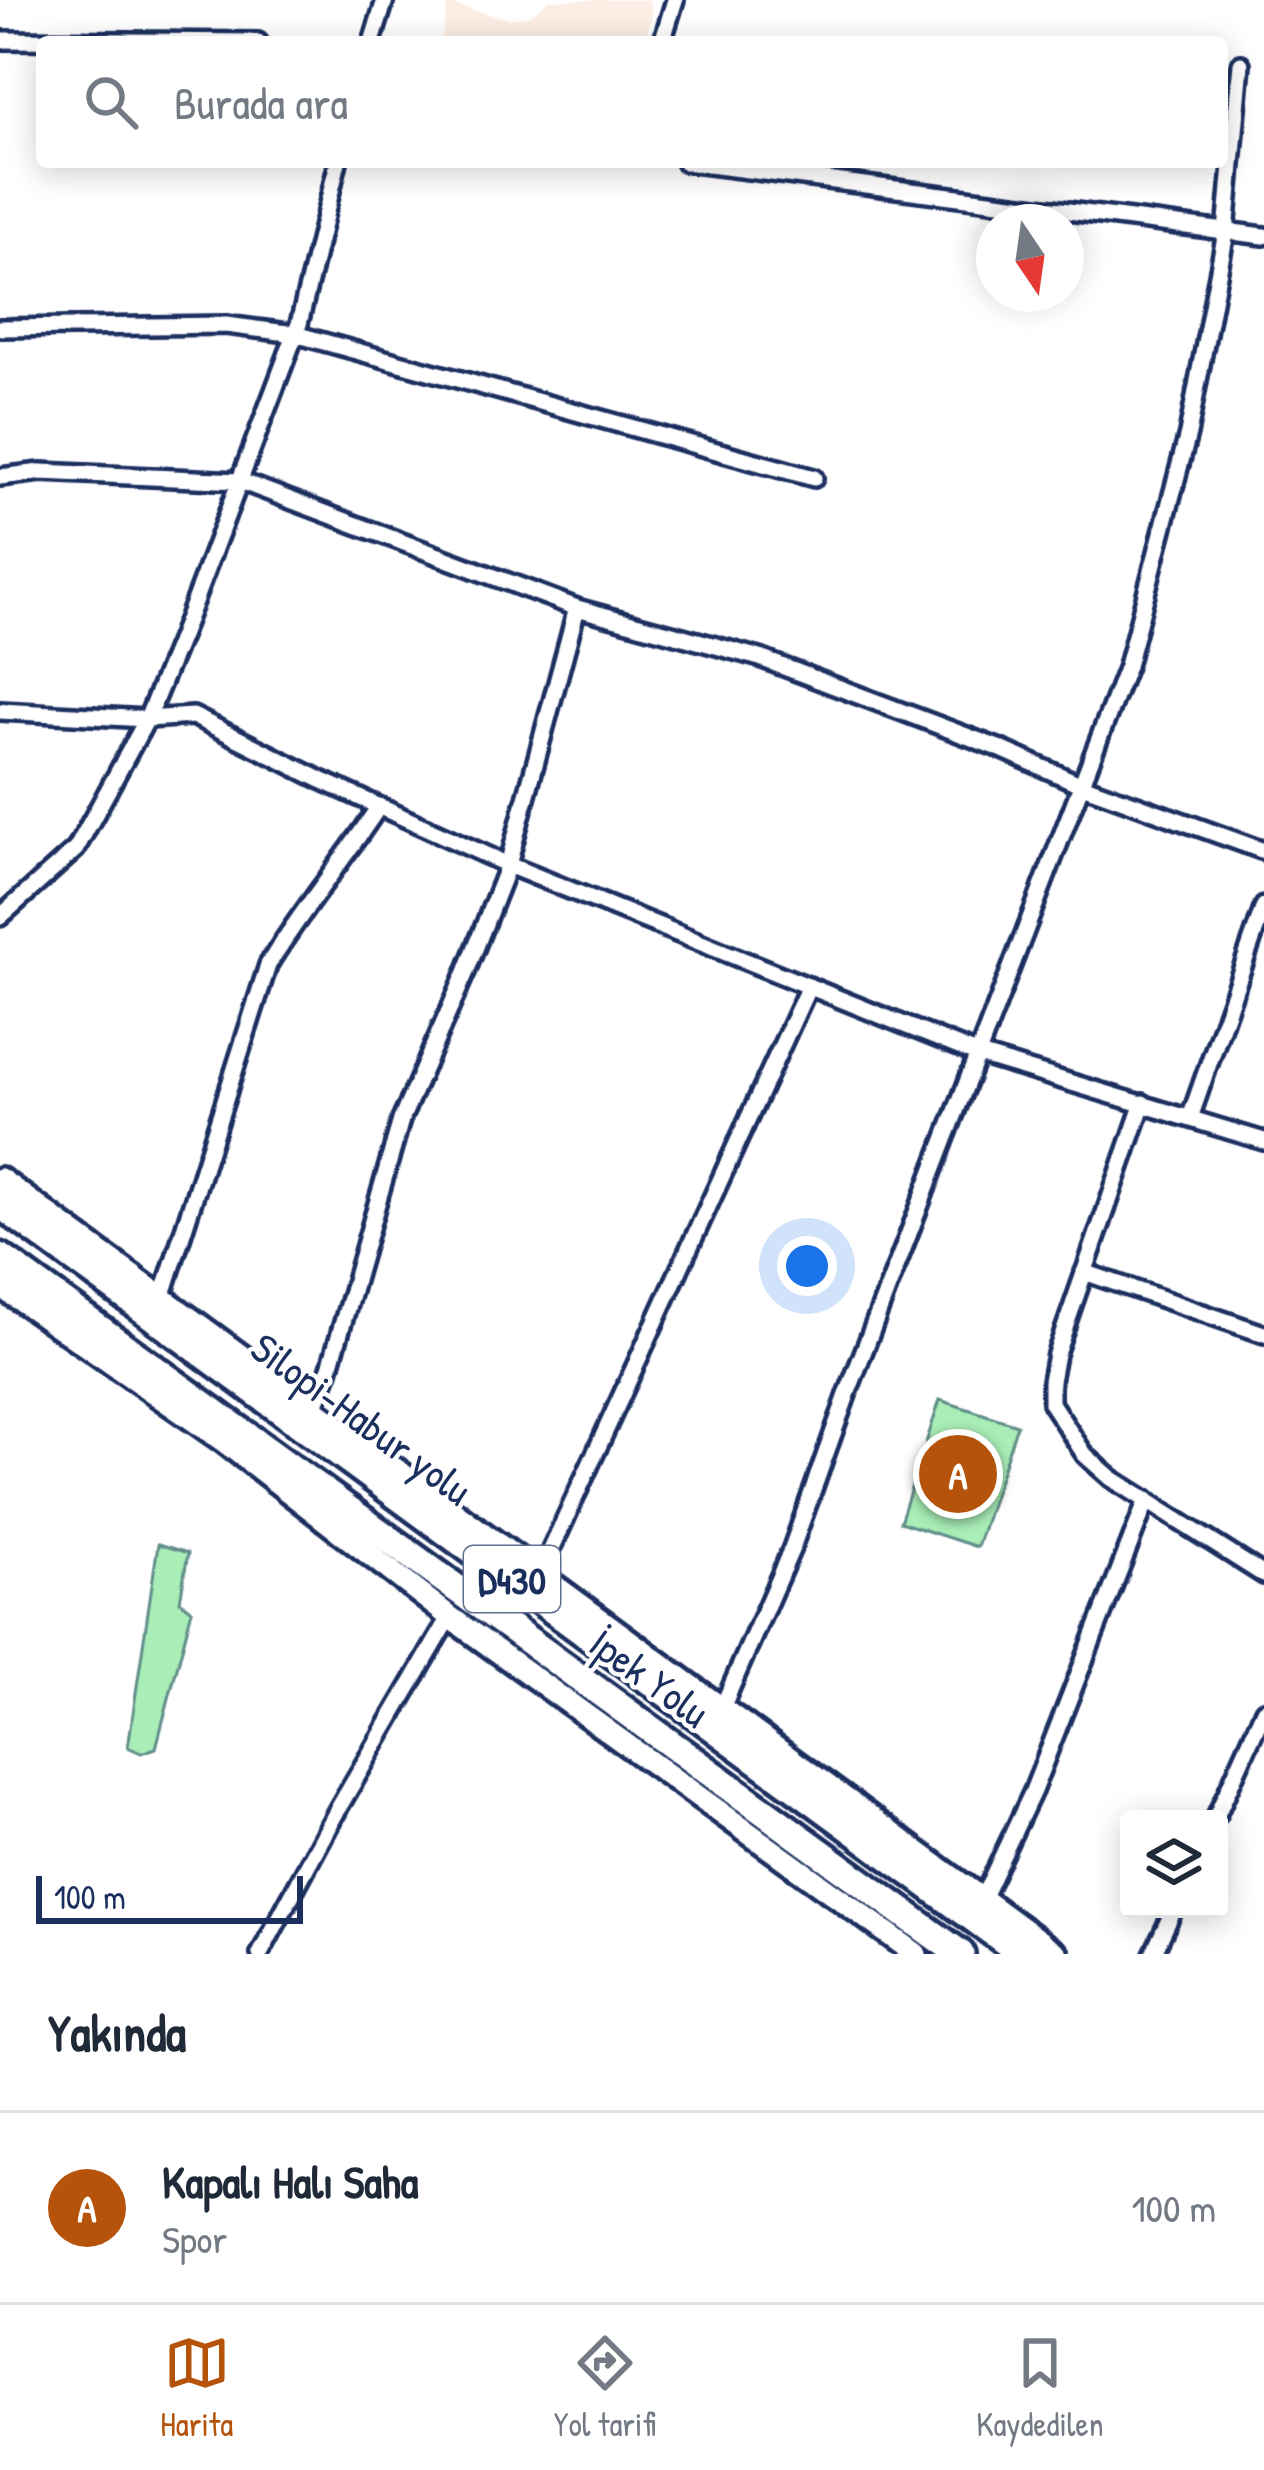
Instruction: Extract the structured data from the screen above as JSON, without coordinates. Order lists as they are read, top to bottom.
{
  "streets": {
    "highway": ["Silopi-Habur yolu", "D430", "İpek Yolu"]
  },
  "scale_bar": "100 m",
  "north": "bottom",
  "page": {
    "search": "Burada ara",
    "pins": "A",
    "scale": "100 m",
    "heading": "Yakında",
    "list": [
      {
        "mark": "A",
        "name": "Kapalı Halı Saha",
        "note": "Spor",
        "value": "100 m"
      }
    ],
    "nav": ["Harita", "Yol tarifi", "Kaydedilen"]
  }
}
